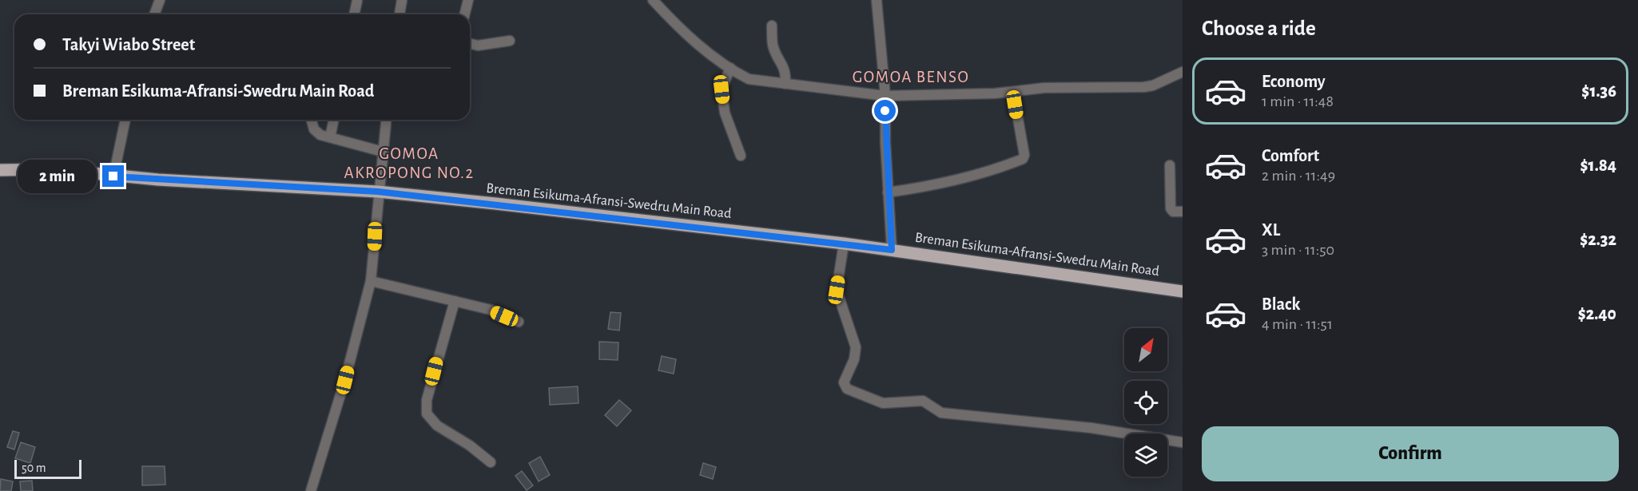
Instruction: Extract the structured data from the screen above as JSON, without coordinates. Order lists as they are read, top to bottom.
{
  "streets": {
    "main road": ["Breman Esikuma-Afransi-Swedru Main Road"]
  },
  "districts": ["GOMOA BENSO", "GOMOA AKROPONG NO.2"],
  "scale_bar": "50 m",
  "north": "top right",
  "page": {
    "heading": "Choose a ride",
    "banner": ["Takyi Wiabo Street", "Breman Esikuma-Afransi-Swedru Main Road"],
    "list": [
      {
        "name": "Economy",
        "note": "1 min · 11:48",
        "value": "$1.36"
      },
      {
        "name": "Comfort",
        "note": "2 min · 11:49",
        "value": "$1.84"
      },
      {
        "name": "XL",
        "note": "3 min · 11:50",
        "value": "$2.32"
      },
      {
        "name": "Black",
        "note": "4 min · 11:51",
        "value": "$2.40"
      }
    ],
    "bubble": "2 min",
    "buttons": "Confirm",
    "scale": "50 m"
  }
}
